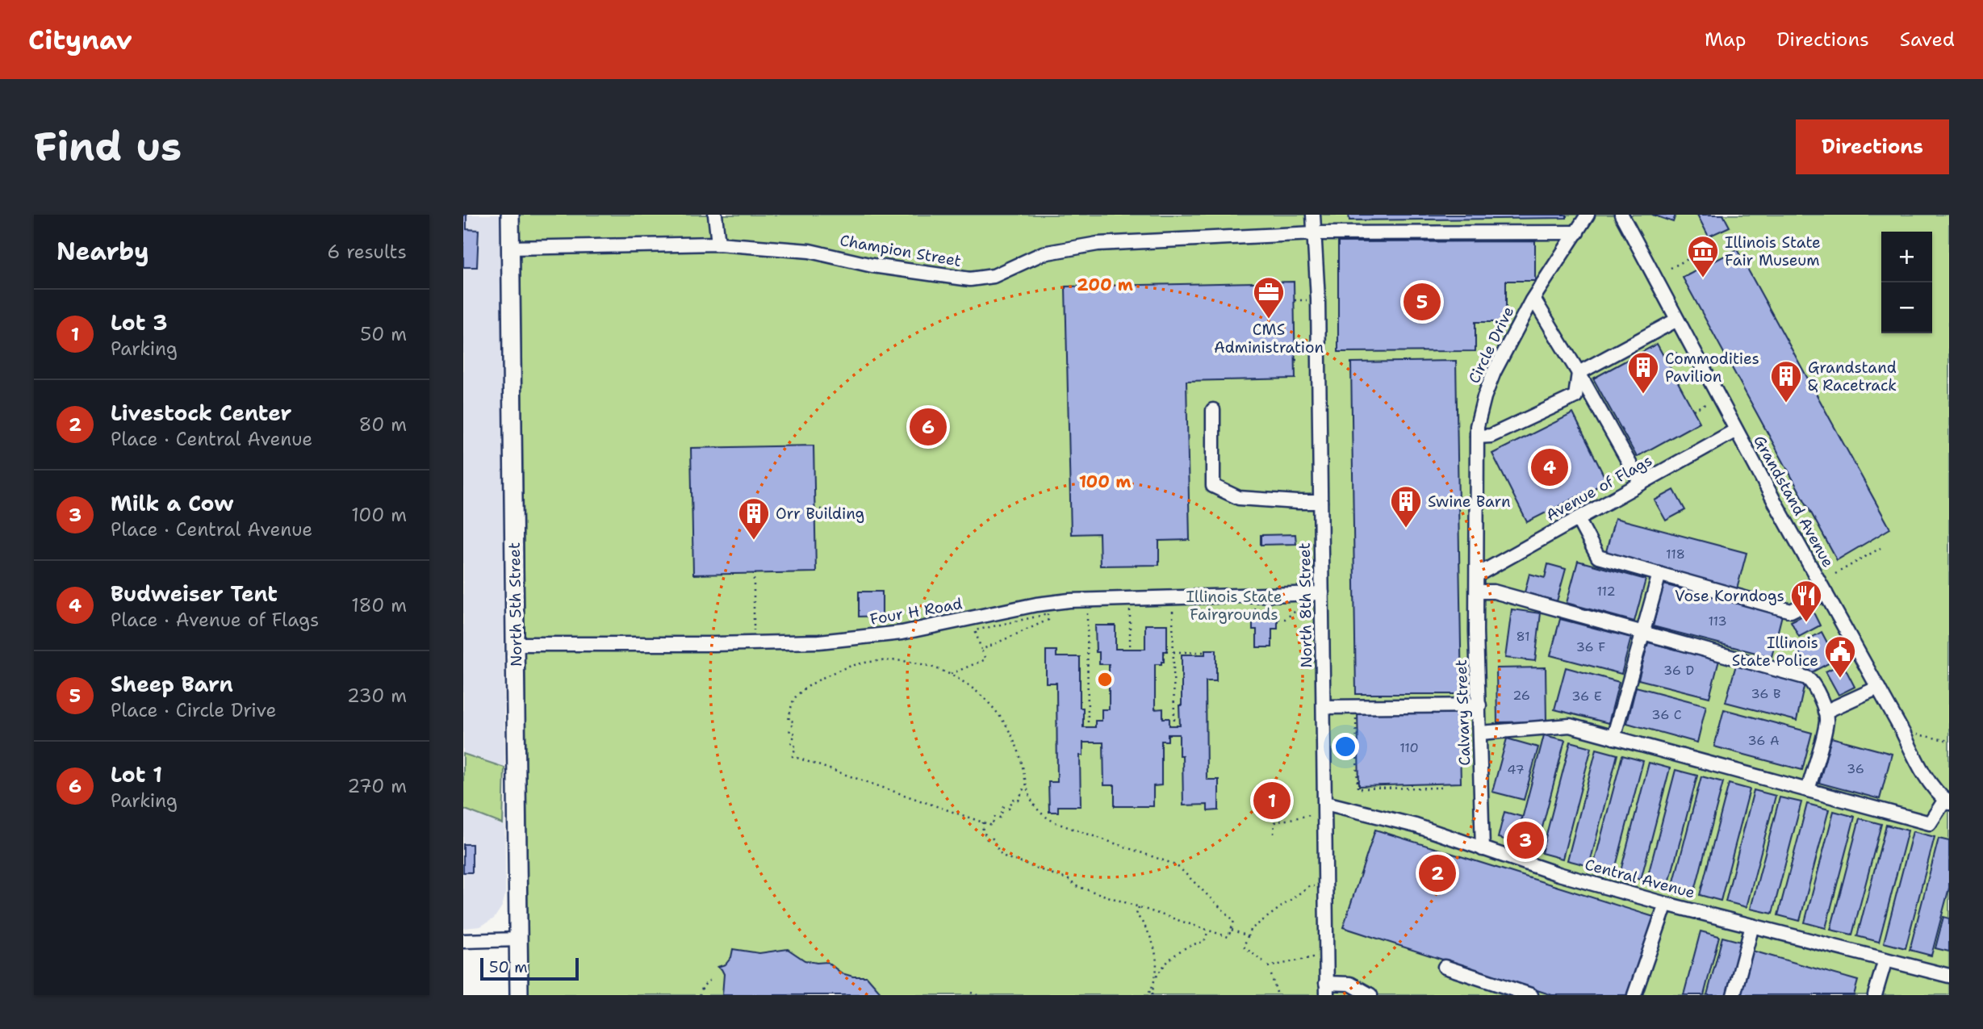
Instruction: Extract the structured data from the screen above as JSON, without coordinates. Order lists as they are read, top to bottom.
{
  "streets": {
    "main road": ["North 5th Street"],
    "street": [
      "Champion Street",
      "Circle Drive",
      "Avenue of Flags",
      "Grandstand Avenue",
      "North 8th Street",
      "Four H Road",
      "Calvary Street",
      "Central Avenue"
    ]
  },
  "crossings": [
    ["Champion Street", "Circle Drive"],
    ["Champion Street", "North 5th Street"],
    ["Champion Street", "North 8th Street"],
    ["Circle Drive", "Avenue of Flags"],
    ["Circle Drive", "Calvary Street"],
    ["Avenue of Flags", "Grandstand Avenue"],
    ["Avenue of Flags", "Calvary Street"],
    ["North 5th Street", "Four H Road"],
    ["North 8th Street", "Four H Road"],
    ["North 8th Street", "Central Avenue"],
    ["Calvary Street", "Central Avenue"]
  ],
  "parks": ["Illinois State Fairgrounds"],
  "places": {
    "museum": ["Illinois State Fair Museum"],
    "office": ["CMS Administration"],
    "building": [
      "Commodities Pavilion",
      "Grandstand & Racetrack",
      "Swine Barn",
      "Orr Building"
    ],
    "restaurant": ["Vose Korndogs"],
    "public building": ["Illinois State Police"]
  },
  "house_numbers": [
    "118",
    "112",
    "113",
    "81",
    "36 F",
    "36 D",
    "36 B",
    "26",
    "36 E",
    "36 C",
    "36 A",
    "110",
    "36",
    "47"
  ],
  "scale_bar": "50 m",
  "page": {
    "header": "Citynav",
    "nav": ["Map", "Directions", "Saved"],
    "buttons": "Directions",
    "title": "Find us",
    "heading": ["Nearby", "6 results"],
    "map_buttons": ["+", "−"],
    "pins": [
      "5",
      "6",
      "4",
      "1",
      "3",
      "2"
    ],
    "list": [
      {
        "mark": "1",
        "name": "Lot 3",
        "note": "Parking",
        "value": "50 m"
      },
      {
        "mark": "2",
        "name": "Livestock Center",
        "note": "Place · Central Avenue",
        "value": "80 m"
      },
      {
        "mark": "3",
        "name": "Milk a Cow",
        "note": "Place · Central Avenue",
        "value": "100 m"
      },
      {
        "mark": "4",
        "name": "Budweiser Tent",
        "note": "Place · Avenue of Flags",
        "value": "180 m"
      },
      {
        "mark": "5",
        "name": "Sheep Barn",
        "note": "Place · Circle Drive",
        "value": "230 m"
      },
      {
        "mark": "6",
        "name": "Lot 1",
        "note": "Parking",
        "value": "270 m"
      }
    ],
    "scale": "50 m"
  },
  "rings": ["200 m", "100 m"]
}
